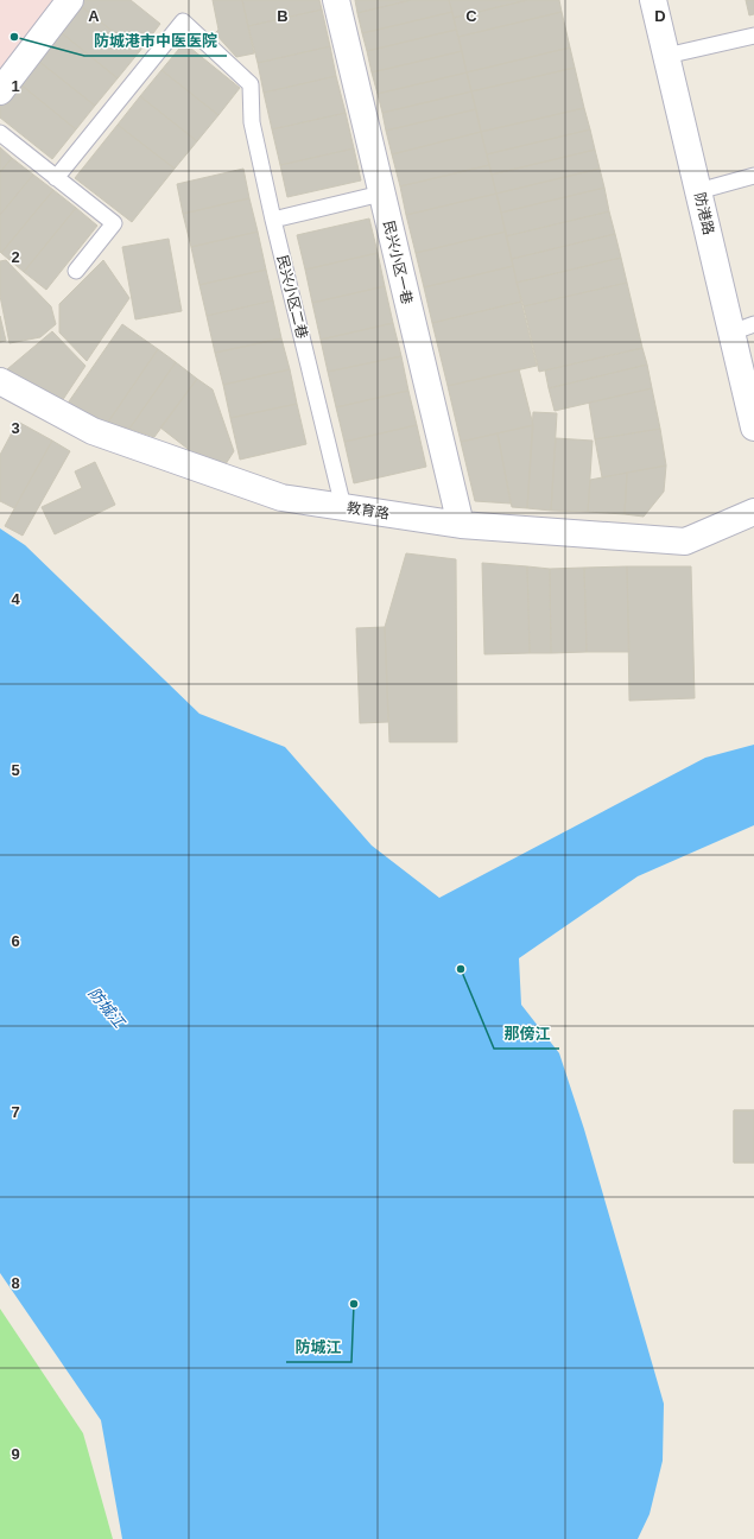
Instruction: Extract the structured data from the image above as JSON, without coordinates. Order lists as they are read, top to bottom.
{
  "streets": {
    "street": ["防港路", "民兴小区一巷", "教育路"],
    "lane": ["民兴小区二巷"]
  },
  "crossings": [
    ["民兴小区一巷", "教育路"],
    ["民兴小区二巷", "教育路"]
  ],
  "water": ["防城江"],
  "places": ["防城港市中医医院", "那傍江", "防城江"],
  "grid": {
    "columns": [
      "A",
      "B",
      "C",
      "D"
    ],
    "rows": [
      "1",
      "2",
      "3",
      "4",
      "5",
      "6",
      "7",
      "8",
      "9"
    ]
  }
}
